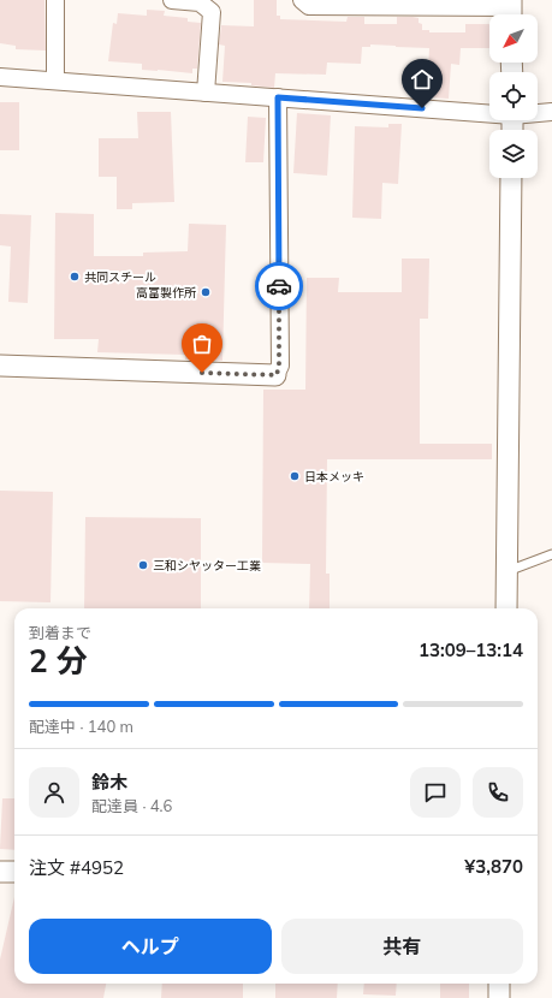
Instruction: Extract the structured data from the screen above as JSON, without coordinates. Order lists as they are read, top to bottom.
{
  "places": [
    "共同スチール",
    "高富製作所",
    "日本メッキ",
    "三和シヤッター工業"
  ],
  "north": "bottom left",
  "page": {
    "heading": ["2 分", "到着まで", "13:09–13:14"],
    "panel": [
      "鈴木",
      "配達員 · 4.6",
      "注文 #4952",
      "¥3,870"
    ],
    "bar": "配達中 · 140 m",
    "buttons": ["ヘルプ", "共有"]
  }
}
